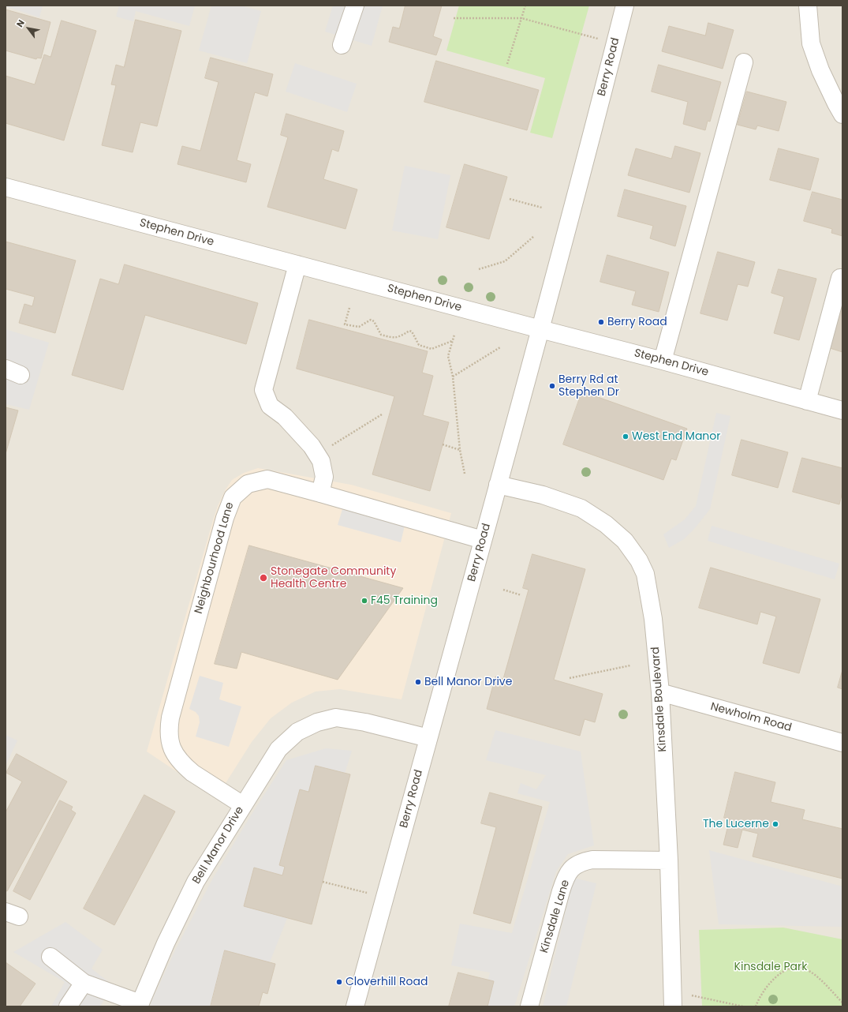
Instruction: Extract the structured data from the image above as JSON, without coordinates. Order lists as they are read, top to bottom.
{
  "streets": {
    "street": [
      "Berry Road",
      "Stephen Drive",
      "Neighbourhood Lane",
      "Kinsdale Boulevard",
      "Newholm Road",
      "Bell Manor Drive",
      "Kinsdale Lane"
    ]
  },
  "crossings": [
    ["Berry Road", "Stephen Drive"],
    ["Berry Road", "Neighbourhood Lane"],
    ["Berry Road", "Kinsdale Boulevard"],
    ["Berry Road", "Bell Manor Drive"],
    ["Neighbourhood Lane", "Bell Manor Drive"],
    ["Kinsdale Boulevard", "Newholm Road"],
    ["Kinsdale Boulevard", "Kinsdale Lane"]
  ],
  "parks": ["Kinsdale Park"],
  "places": [
    "Berry Road",
    "Berry Rd at Stephen Dr",
    "West End Manor",
    "Stonegate Community Health Centre",
    "F45 Training",
    "Bell Manor Drive",
    "The Lucerne",
    "Cloverhill Road"
  ],
  "north": "top left"
}
